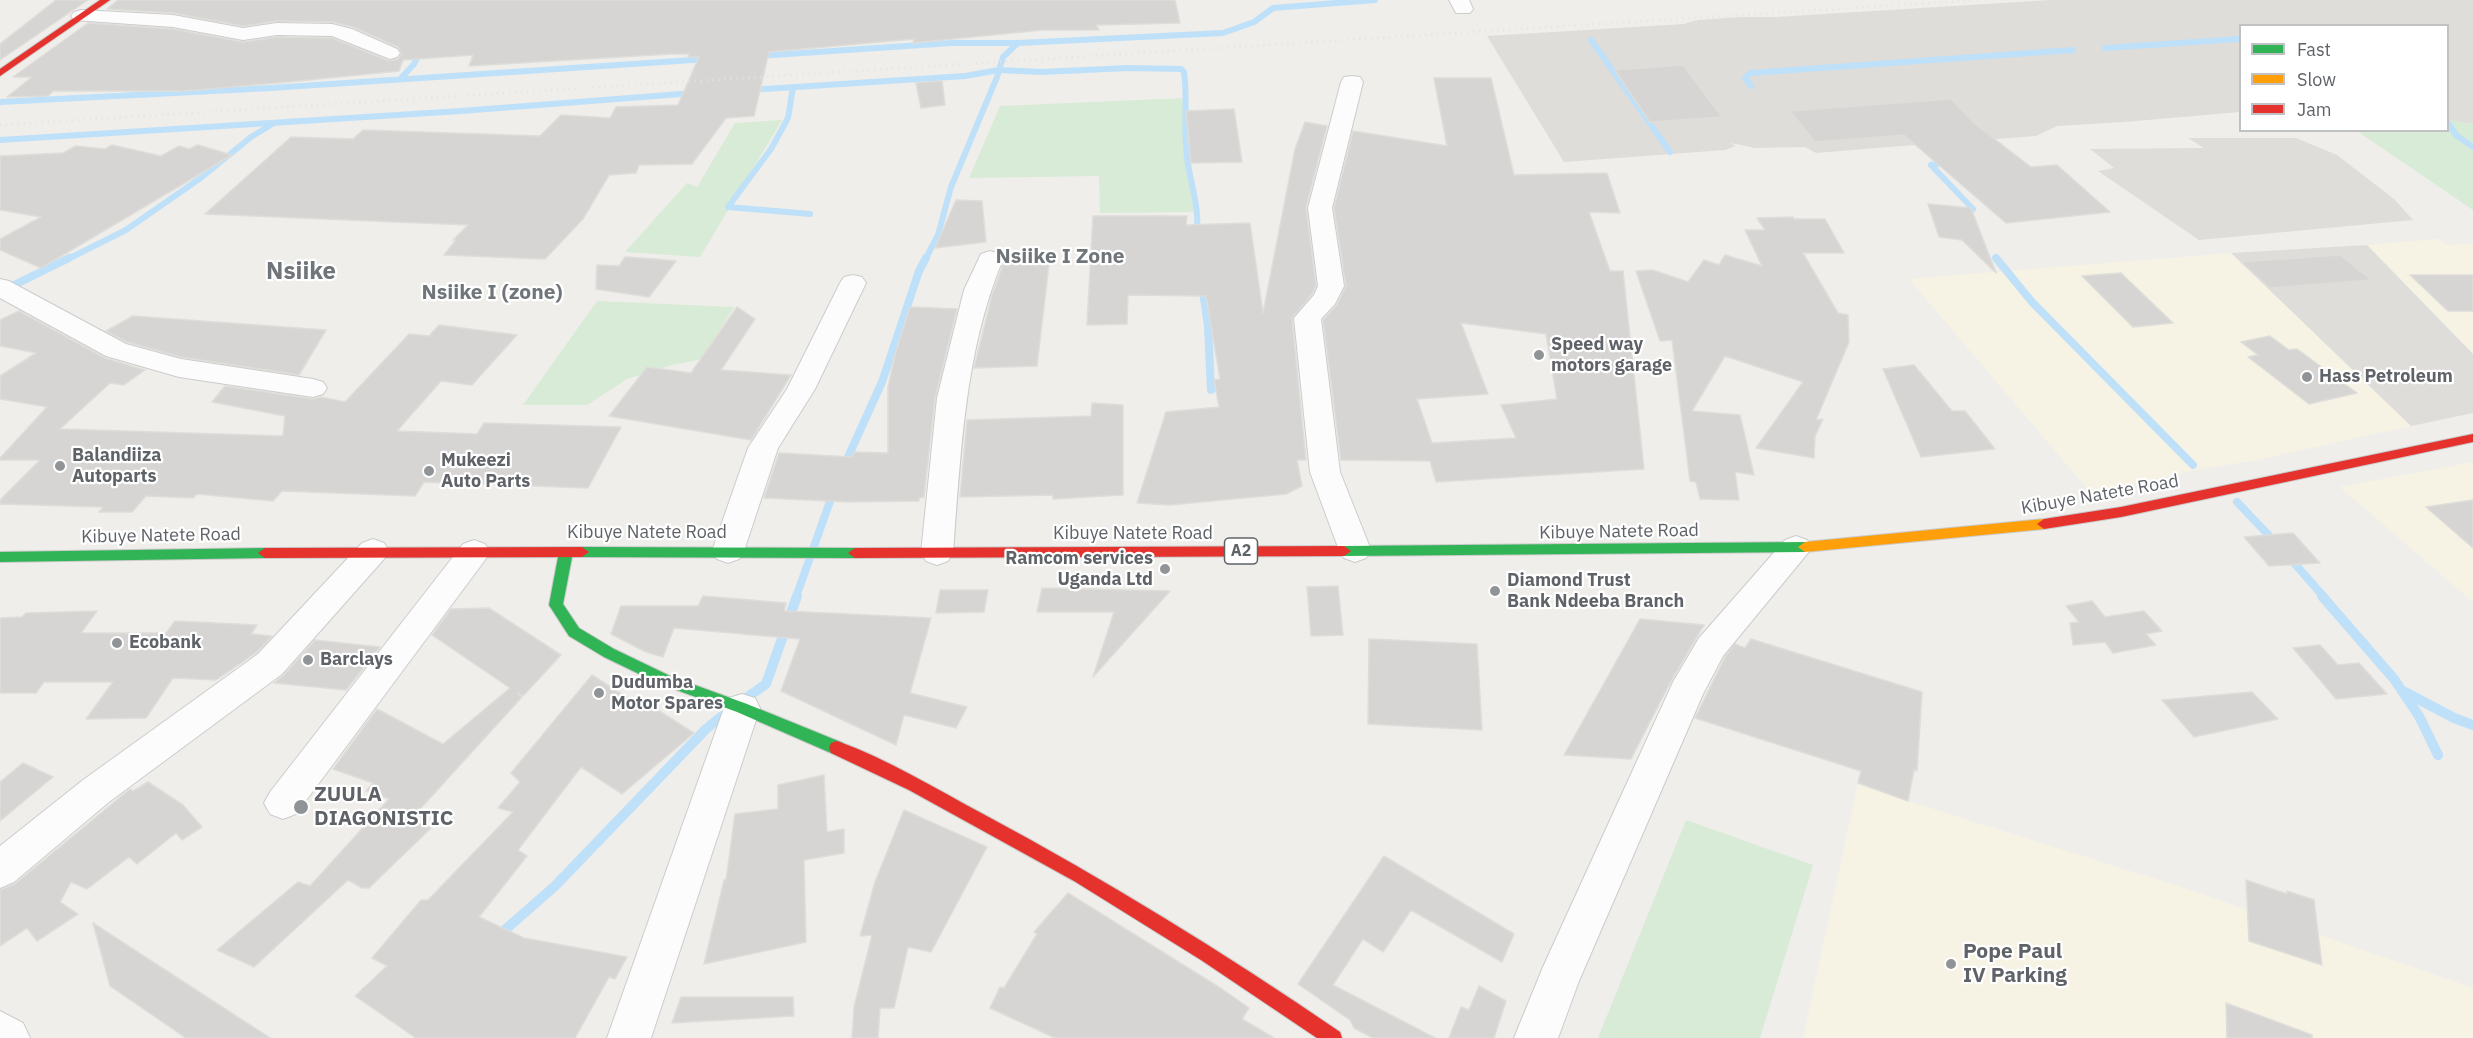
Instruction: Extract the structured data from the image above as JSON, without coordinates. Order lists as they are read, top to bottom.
{
  "streets": {
    "main road": ["Kibuye Natete Road", "A2"]
  },
  "districts": ["Nsiike I Zone", "Nsiike", "Nsiike I (zone)"],
  "places": [
    "Speed way motors garage",
    "Hass Petroleum",
    "Balandiiza Autoparts",
    "Mukeezi Auto Parts",
    "Ramcom services Uganda Ltd",
    "Diamond Trust Bank Ndeeba Branch",
    "Ecobank",
    "Barclays",
    "Dudumba Motor Spares",
    "ZUULA DIAGONISTIC",
    "Pope Paul IV Parking"
  ],
  "legend": ["Fast", "Slow", "Jam"]
}
